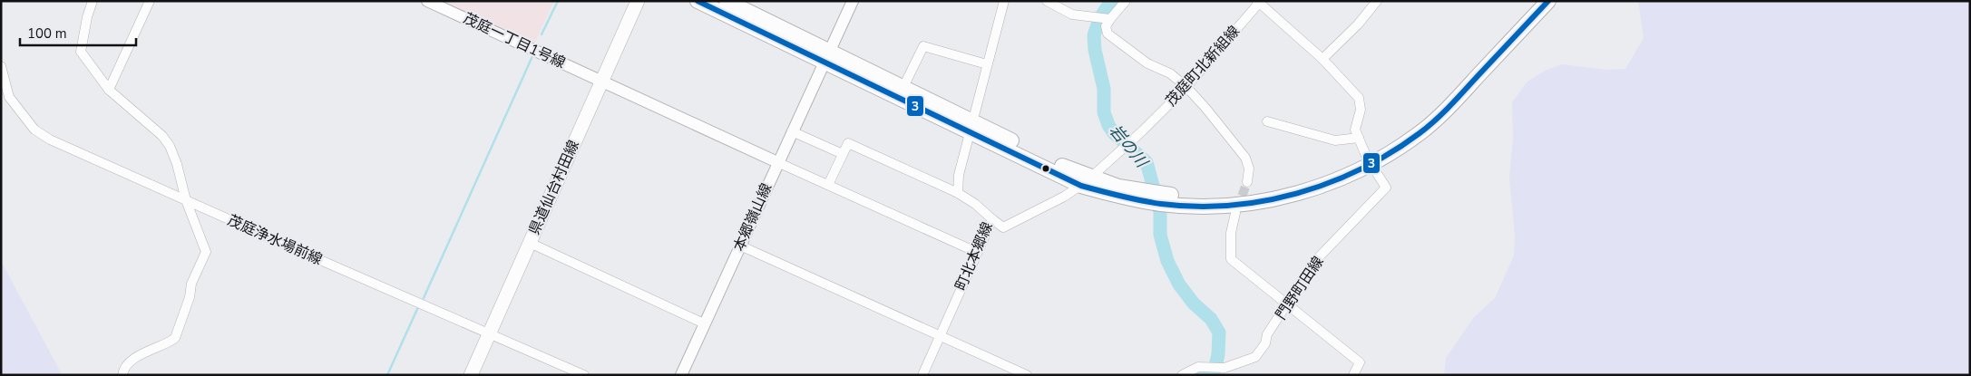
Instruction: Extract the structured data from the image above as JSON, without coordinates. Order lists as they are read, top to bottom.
{
  "streets": {
    "main road": ["県道仙台村田線"],
    "street": [
      "茂庭一丁目1号線",
      "茂庭町北新組線",
      "本郷嶺山線",
      "茂庭浄水場前線",
      "町北本郷線",
      "門野町田線"
    ]
  },
  "crossings": [
    ["茂庭一丁目1号線", "県道仙台村田線"],
    ["茂庭一丁目1号線", "本郷嶺山線"],
    ["茂庭町北新組線", "町北本郷線"],
    ["県道仙台村田線", "茂庭浄水場前線"]
  ],
  "water": ["岩の川"],
  "lines": ["transit line 3"],
  "scale_bar": "100 m"
}
